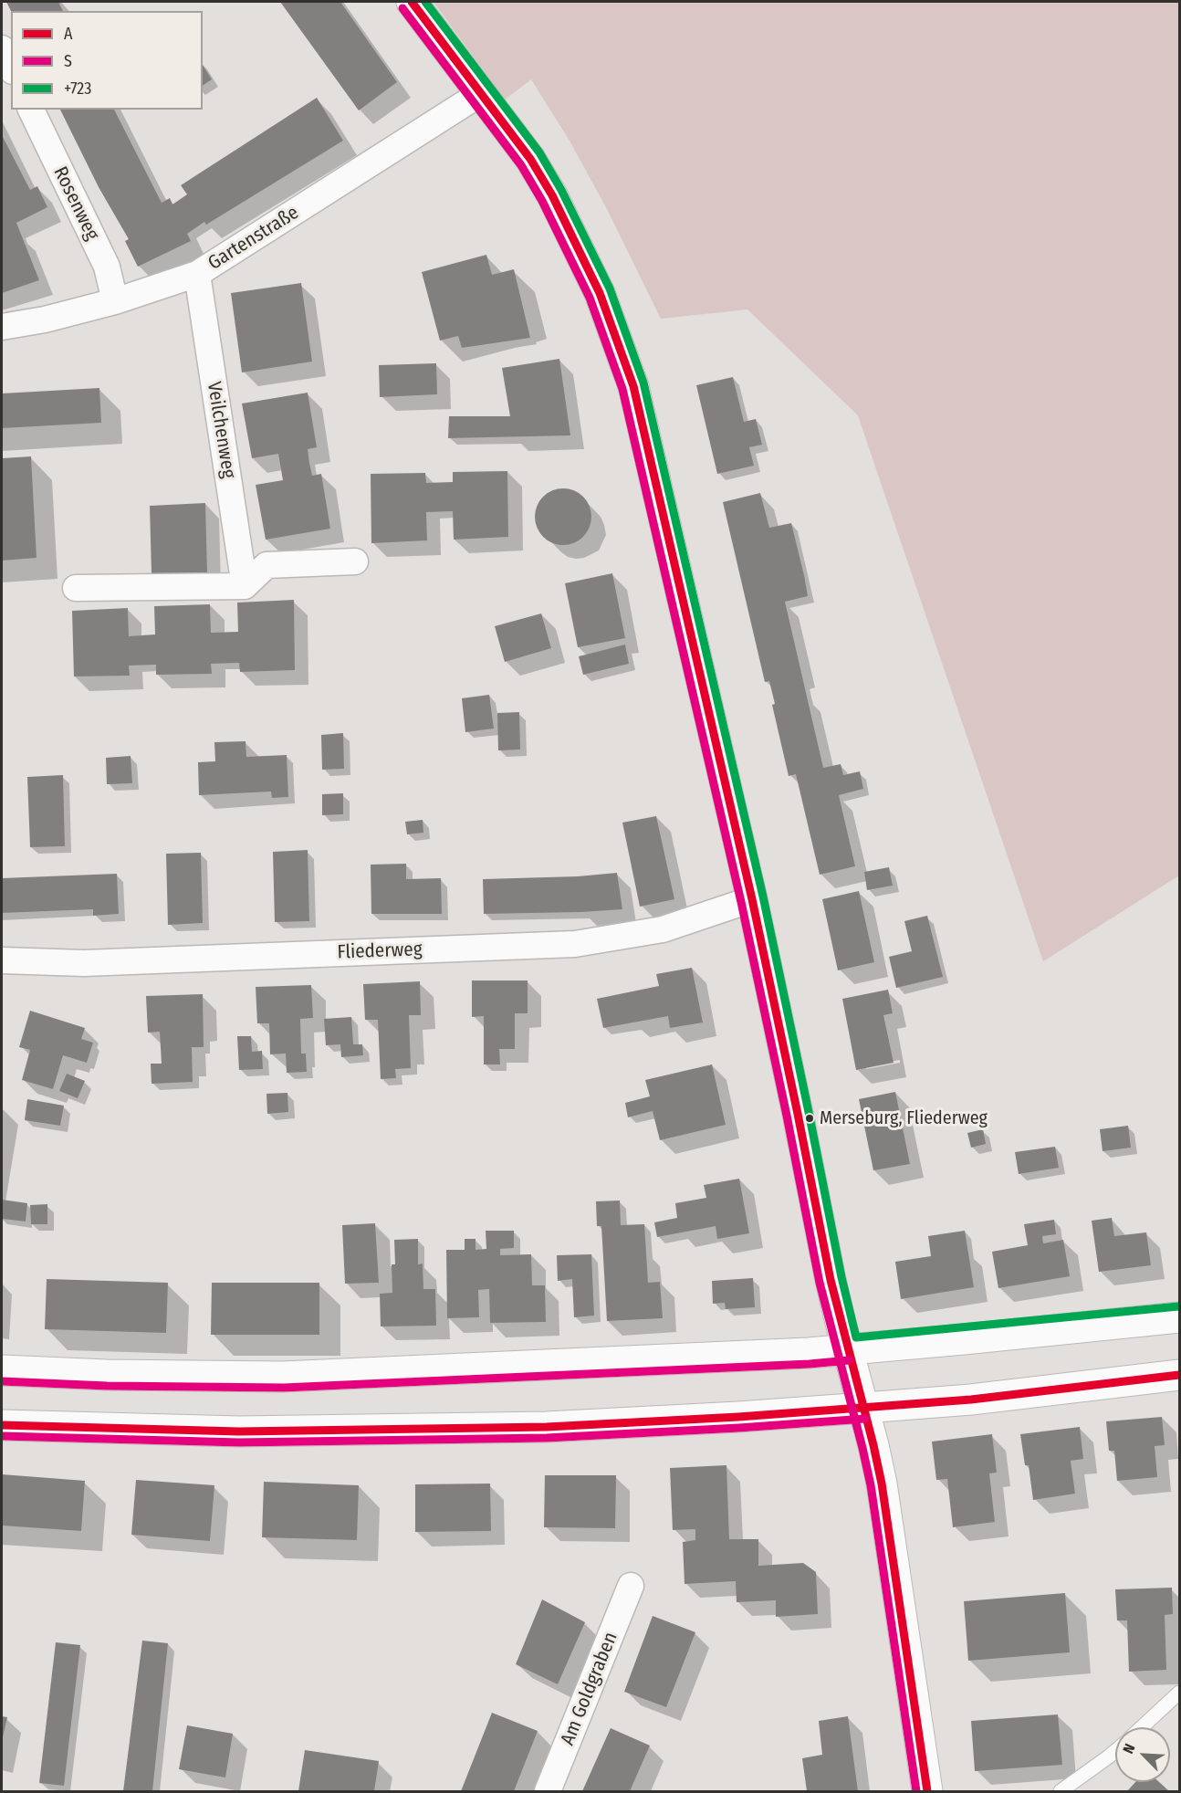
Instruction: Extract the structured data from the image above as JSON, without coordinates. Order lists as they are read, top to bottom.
{
  "streets": {
    "street": [
      "Rosenweg",
      "Gartenstraße",
      "Veilchenweg",
      "Fliederweg",
      "Am Goldgraben"
    ]
  },
  "crossings": [
    ["Rosenweg", "Gartenstraße"],
    ["Gartenstraße", "Veilchenweg"]
  ],
  "places": ["Merseburg, Fliederweg"],
  "lines": ["transit line A", "transit line +723", "transit line S"],
  "legend": ["A", "S", "+723"],
  "north": "top left"
}
